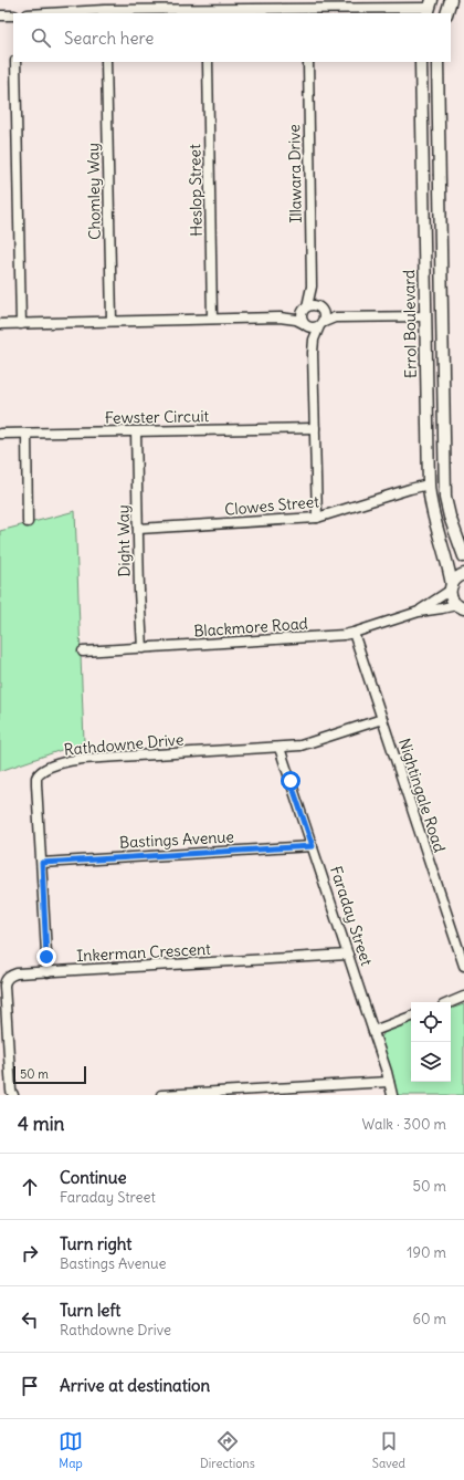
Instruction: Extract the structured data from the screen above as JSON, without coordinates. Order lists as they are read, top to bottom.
{
  "streets": {
    "street": [
      "Illawara Drive",
      "Heslop Street",
      "Chomley Way",
      "Errol Boulevard",
      "Fewster Circuit",
      "Clowes Street",
      "Dight Way",
      "Blackmore Road",
      "Rathdowne Drive",
      "Nightingale Road",
      "Bastings Avenue",
      "Faraday Street",
      "Inkerman Crescent"
    ]
  },
  "crossings": [
    ["Errol Boulevard", "Clowes Street"],
    ["Errol Boulevard", "Blackmore Road"],
    ["Fewster Circuit", "Dight Way"],
    ["Clowes Street", "Dight Way"],
    ["Dight Way", "Blackmore Road"],
    ["Blackmore Road", "Nightingale Road"],
    ["Rathdowne Drive", "Nightingale Road"],
    ["Rathdowne Drive", "Bastings Avenue"],
    ["Rathdowne Drive", "Faraday Street"],
    ["Rathdowne Drive", "Inkerman Crescent"],
    ["Bastings Avenue", "Faraday Street"],
    ["Faraday Street", "Inkerman Crescent"]
  ],
  "scale_bar": "50 m",
  "page": {
    "search": "Search here",
    "scale": "50 m",
    "heading": ["4 min", "Walk · 300 m"],
    "list": [
      ["Continue", "Faraday Street", "50 m"],
      ["Turn right", "Bastings Avenue", "190 m"],
      ["Turn left", "Rathdowne Drive", "60 m"],
      "Arrive at destination"
    ],
    "nav": ["Map", "Directions", "Saved"]
  }
}
